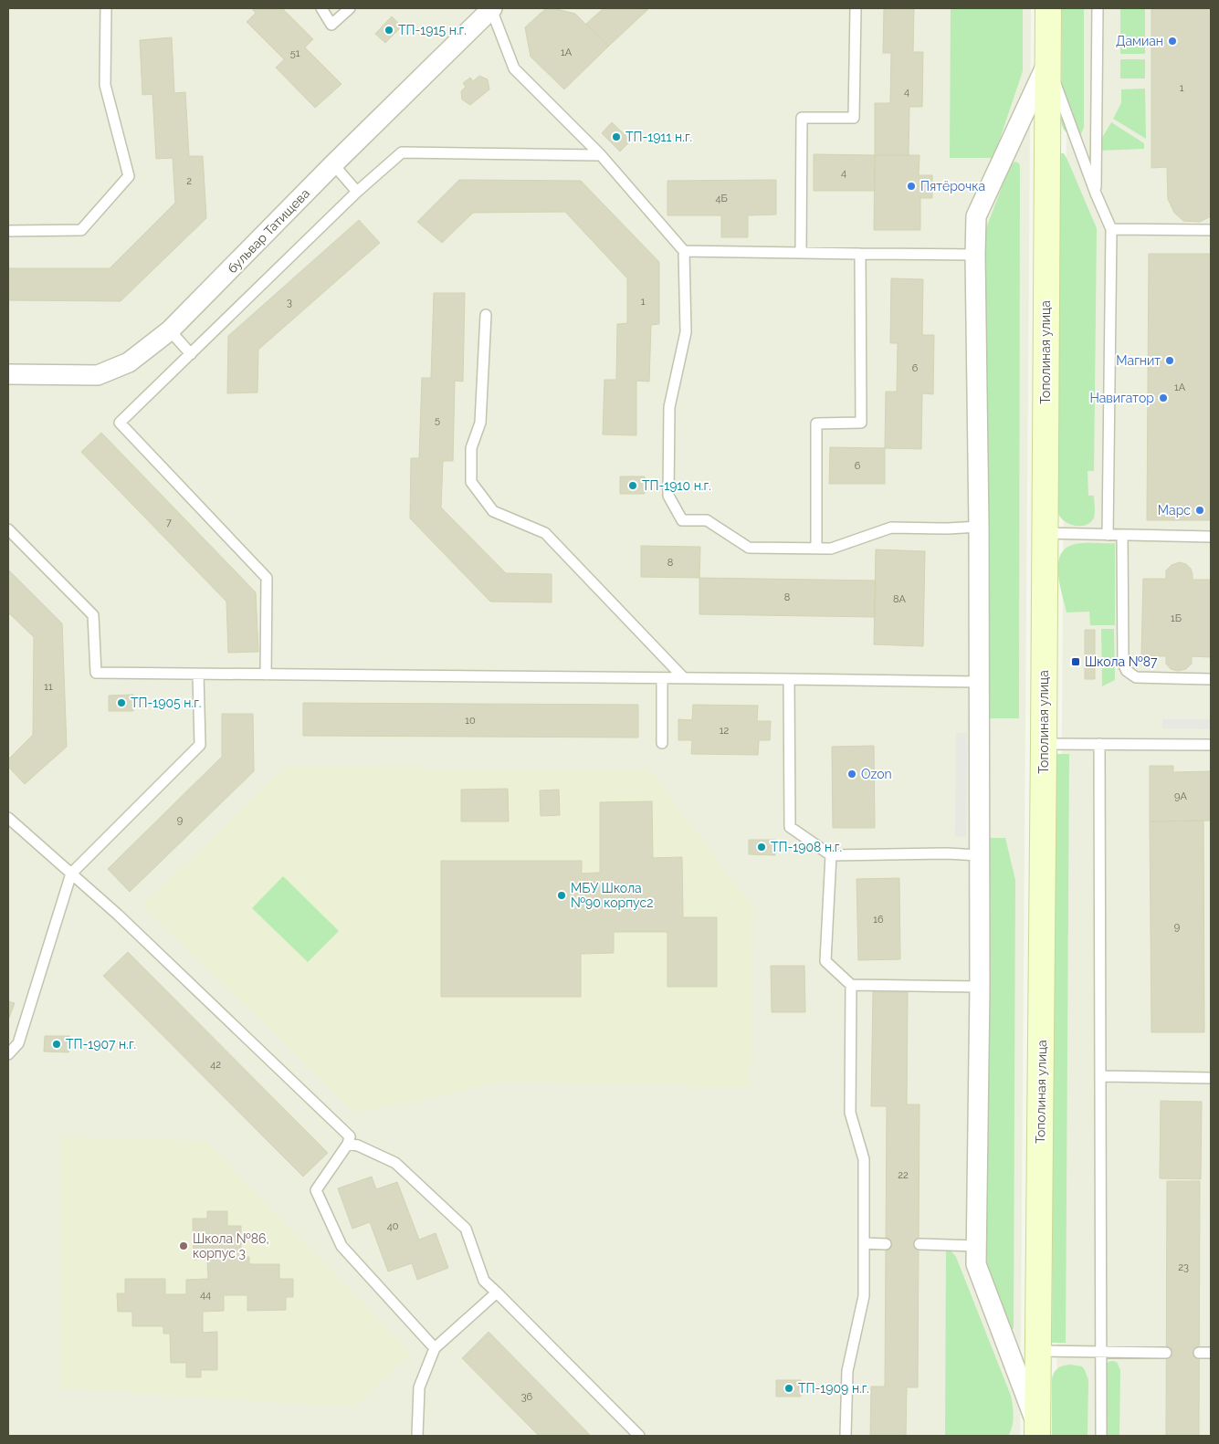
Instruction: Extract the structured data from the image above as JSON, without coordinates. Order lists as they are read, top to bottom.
{
  "streets": {
    "main road": ["Тополиная улица"],
    "street": ["бульвар Татищева"]
  },
  "places": {
    "other": [
      "ТП-1915 н.г.",
      "Дамиан",
      "ТП-1911 н.г.",
      "Пятёрочка",
      "Магнит",
      "Навигатор",
      "ТП-1910 н.г.",
      "Марс",
      "ТП-1905 н.г.",
      "Ozon",
      "ТП-1908 н.г.",
      "МБУ Школа №90 корпус2",
      "ТП-1907 н.г.",
      "Школа №86, корпус 3",
      "ТП-1909 н.г."
    ],
    "transit": ["Школа №87"]
  },
  "house_numbers": [
    "1А",
    "51",
    "1",
    "4",
    "4",
    "2",
    "4Б",
    "1",
    "3",
    "6",
    "1А",
    "5",
    "6",
    "7",
    "8",
    "8",
    "8А",
    "1Б",
    "11",
    "10",
    "12",
    "9А",
    "9",
    "16",
    "9",
    "42",
    "22",
    "40",
    "23",
    "44",
    "36"
  ]
}
